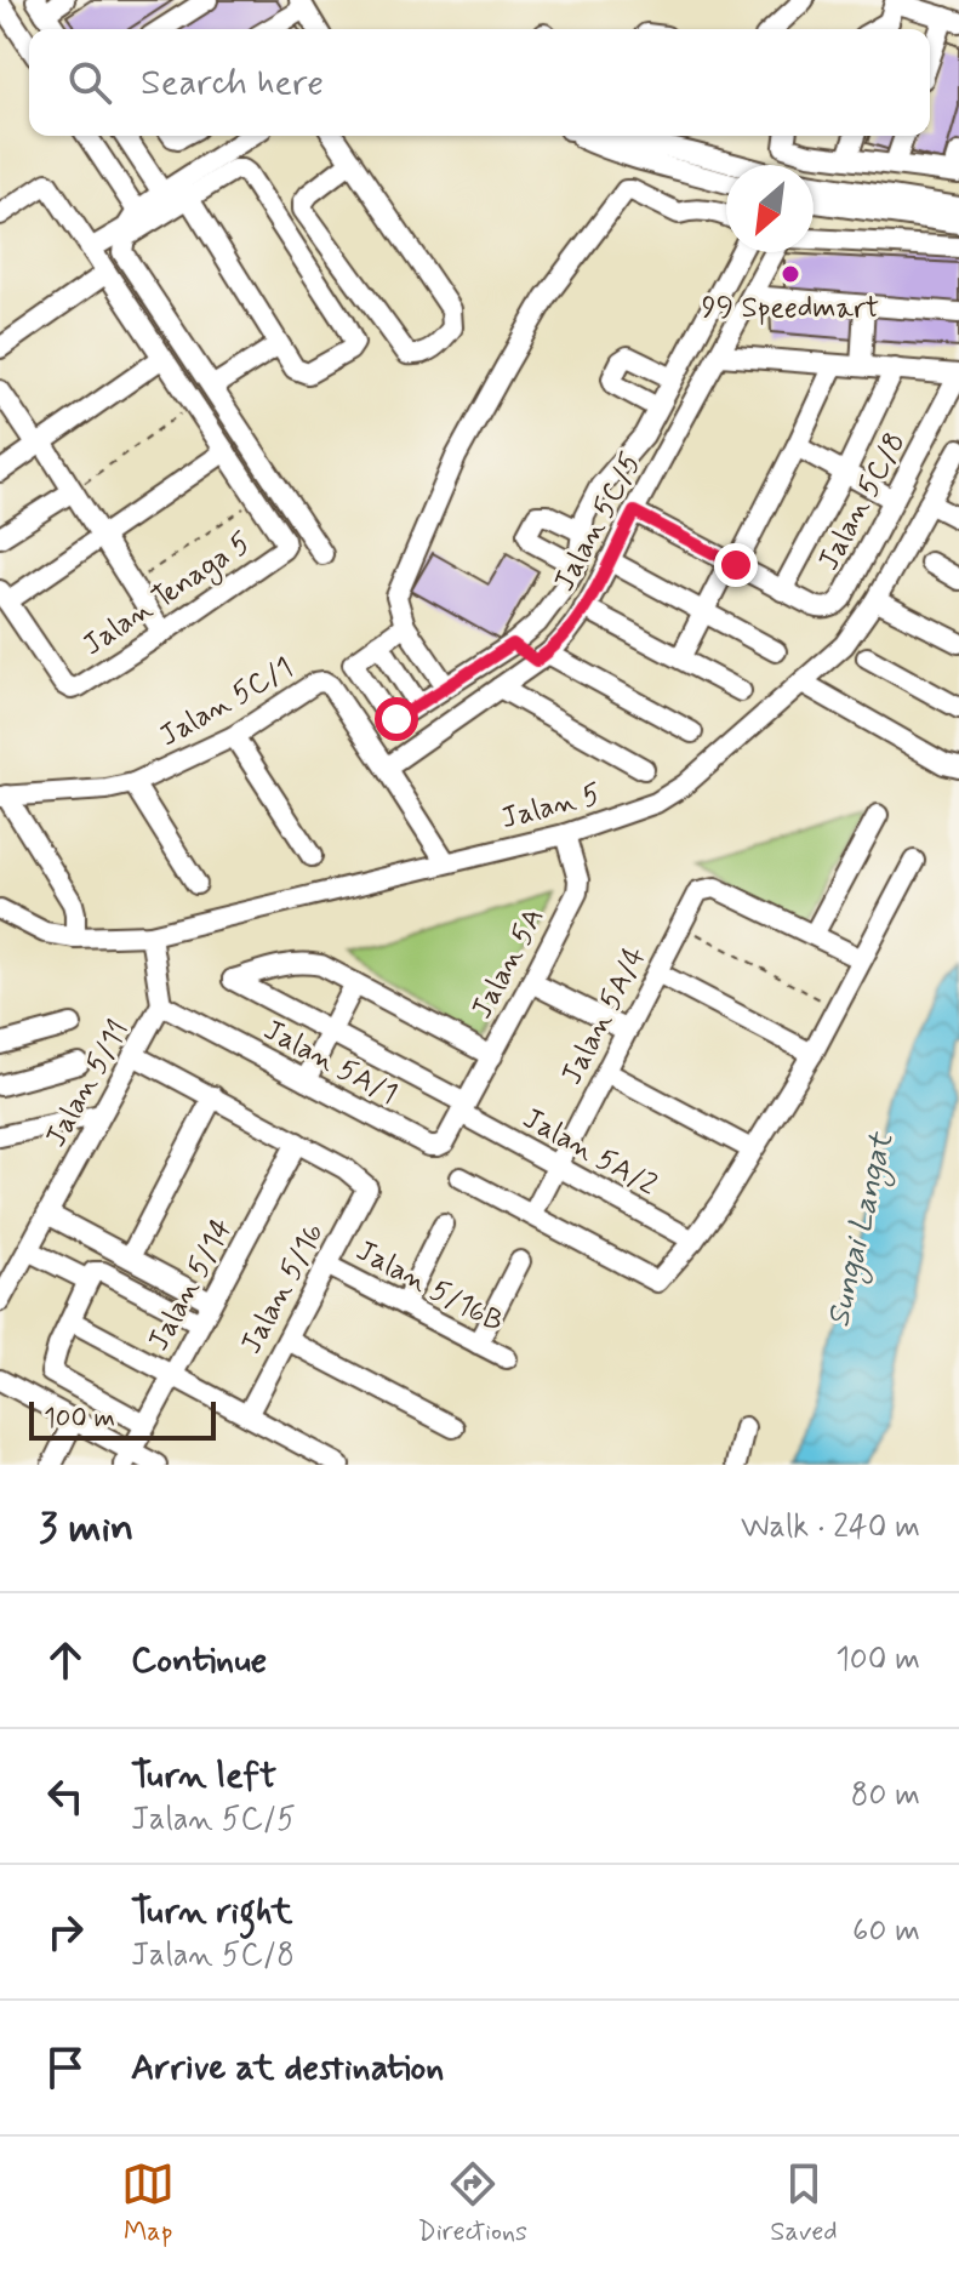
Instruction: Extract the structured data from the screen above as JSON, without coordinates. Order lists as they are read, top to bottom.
{
  "streets": {
    "street": [
      "Jalan 5C/8",
      "Jalan 5C/5",
      "Jalan Tenaga 5",
      "Jalan 5C/1",
      "Jalan 5",
      "Jalan 5A",
      "Jalan 5A/4",
      "Jalan 5A/1",
      "Jalan 5/11",
      "Jalan 5A/2",
      "Jalan 5/14",
      "Jalan 5/16B",
      "Jalan 5/16"
    ]
  },
  "crossings": [
    ["Jalan 5C/8", "Jalan 5C/5"],
    ["Jalan 5C/5", "Jalan 5C/1"],
    ["Jalan 5C/1", "Jalan 5"],
    ["Jalan 5", "Jalan 5A"],
    ["Jalan 5", "Jalan 5/11"],
    ["Jalan 5A", "Jalan 5A/1"],
    ["Jalan 5A", "Jalan 5A/2"],
    ["Jalan 5A/4", "Jalan 5A/2"],
    ["Jalan 5A/1", "Jalan 5/11"],
    ["Jalan 5A/1", "Jalan 5A/2"],
    ["Jalan 5/14", "Jalan 5/16"],
    ["Jalan 5/16B", "Jalan 5/16"]
  ],
  "water": ["Sungai Langat"],
  "places": ["99 Speedmart"],
  "scale_bar": "100 m",
  "north": "bottom left",
  "page": {
    "search": "Search here",
    "scale": "100 m",
    "heading": ["3 min", "Walk · 240 m"],
    "list": [
      ["Continue", "100 m"],
      ["Turn left", "Jalan 5C/5", "80 m"],
      ["Turn right", "Jalan 5C/8", "60 m"],
      "Arrive at destination"
    ],
    "nav": ["Map", "Directions", "Saved"]
  }
}
